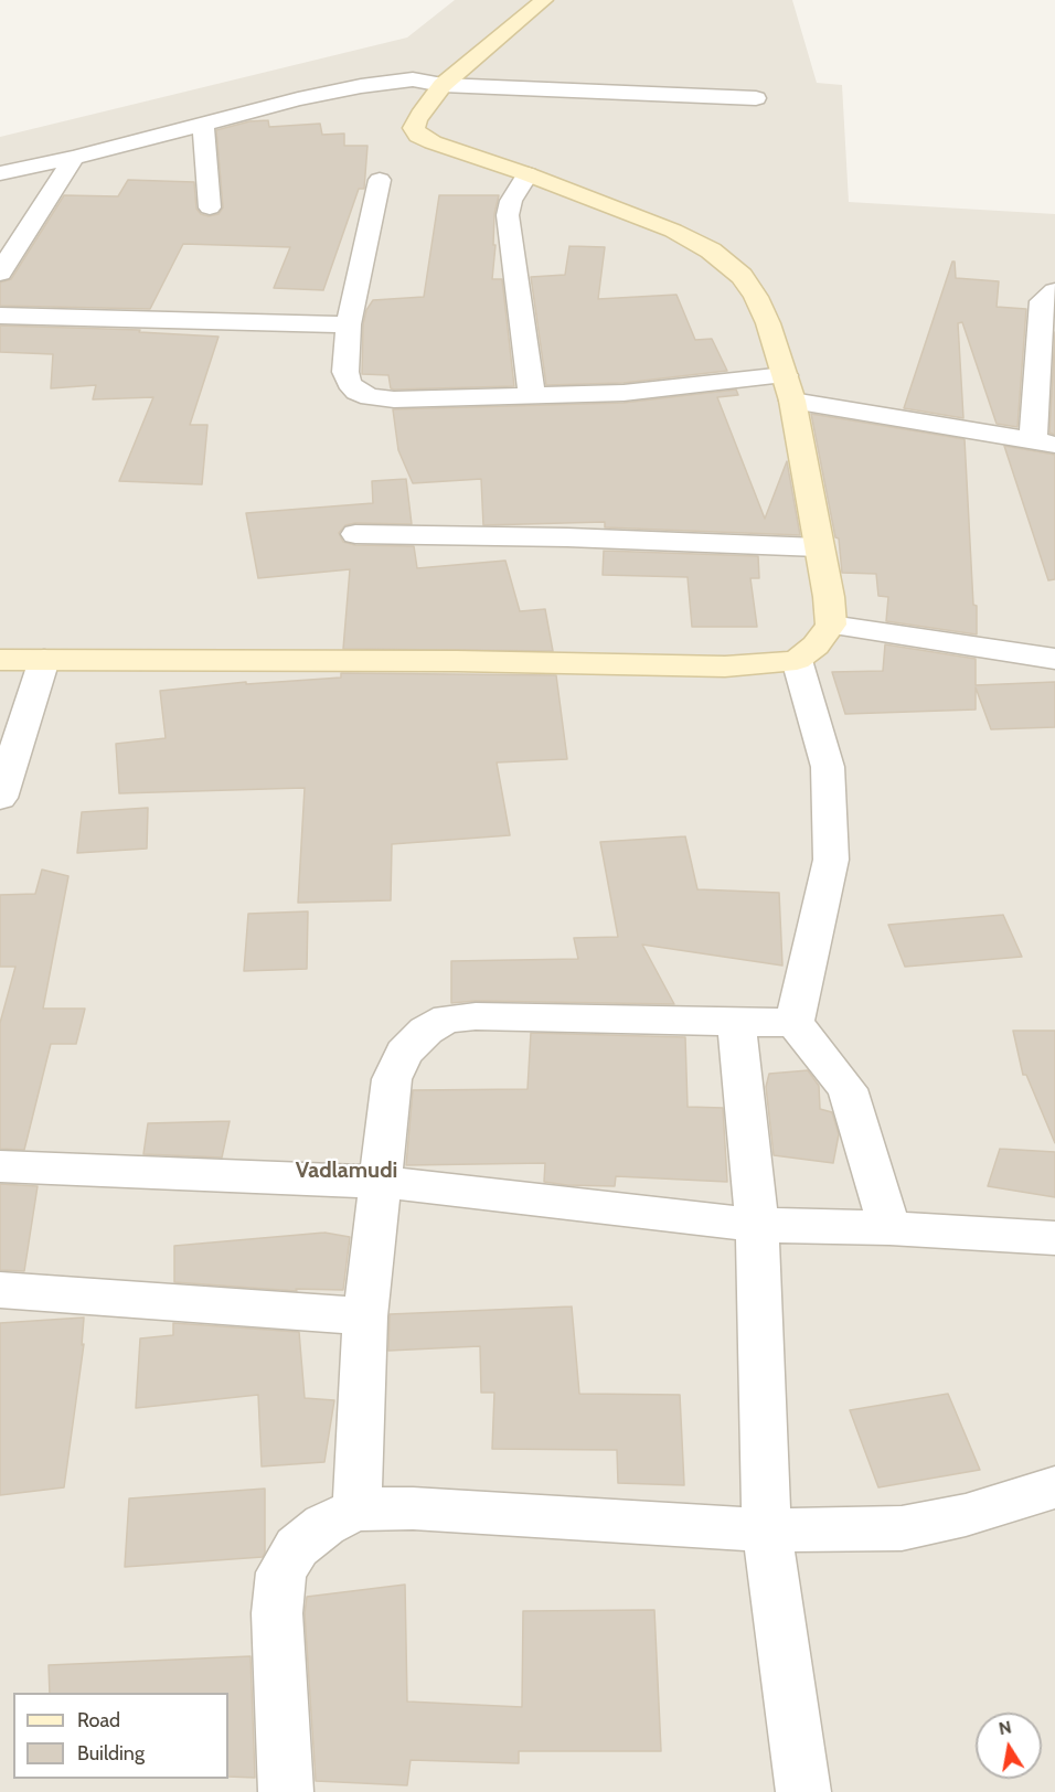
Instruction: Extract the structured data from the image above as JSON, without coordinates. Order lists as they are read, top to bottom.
{
  "districts": ["Vadlamudi"],
  "legend": ["Road", "Building"],
  "north": "top"
}
